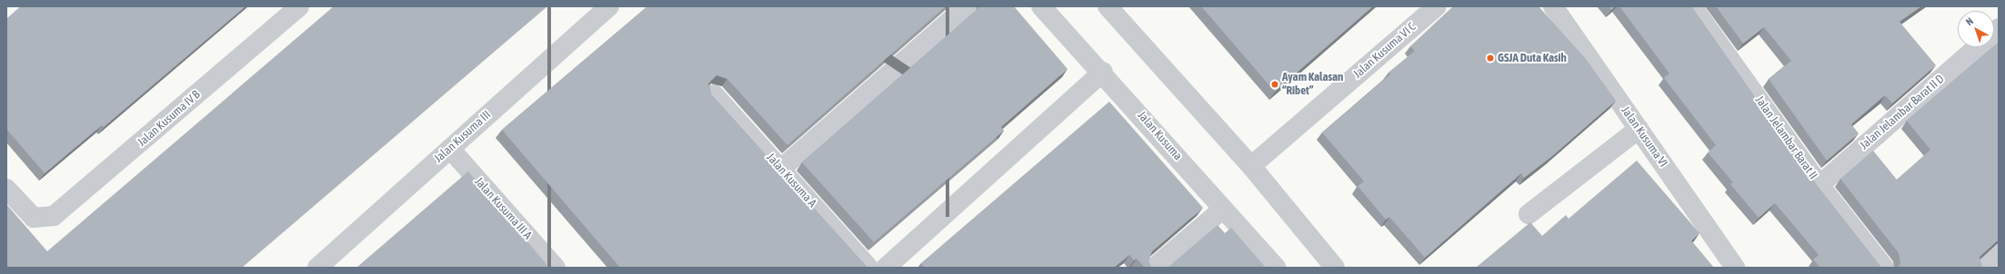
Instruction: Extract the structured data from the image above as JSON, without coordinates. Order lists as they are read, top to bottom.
{
  "streets": {
    "street": [
      "Jalan Kusuma VI C",
      "Jalan Jelambar Barat II D",
      "Jalan Kusuma IV B",
      "Jalan Kusuma",
      "Jalan Kusuma III",
      "Jalan Kusuma VI",
      "Jalan Jelambar Barat II",
      "Jalan Kusuma A",
      "Jalan Kusuma III A"
    ]
  },
  "crossings": [
    ["Jalan Jelambar Barat II D", "Jalan Jelambar Barat II"],
    ["Jalan Kusuma III", "Jalan Kusuma III A"]
  ],
  "places": ["GSJA Duta Kasih", "Ayam Kalasan “Ribet”"],
  "north": "top left"
}
